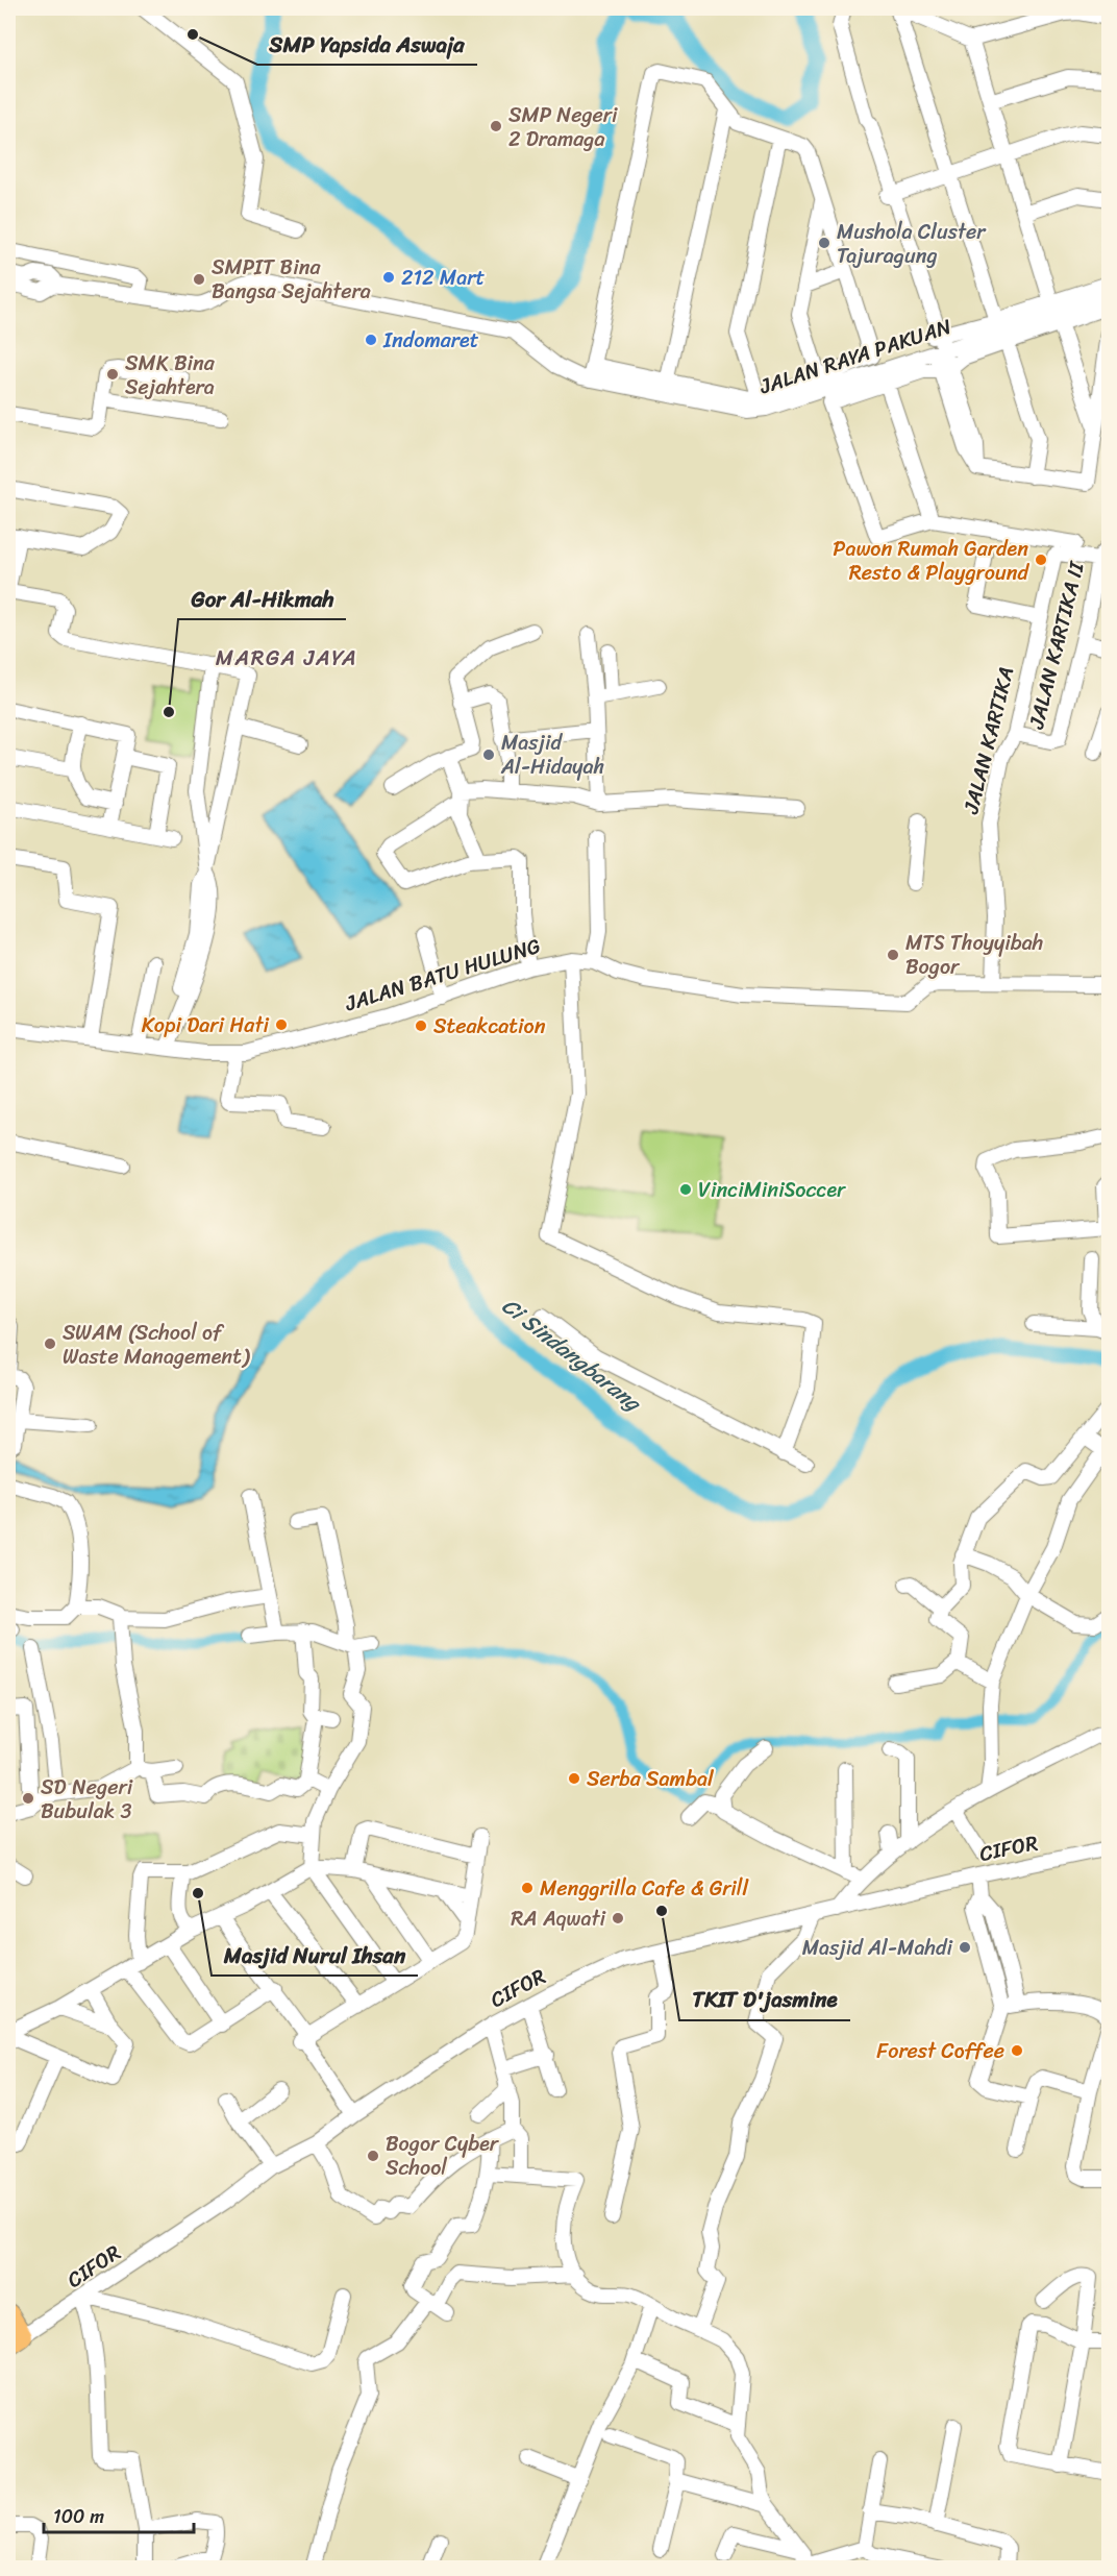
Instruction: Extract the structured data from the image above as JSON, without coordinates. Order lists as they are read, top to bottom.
{
  "streets": {
    "street": [
      "JALAN RAYA PAKUAN",
      "JALAN KARTIKA II",
      "JALAN KARTIKA",
      "JALAN BATU HULUNG",
      "CIFOR"
    ]
  },
  "crossings": [
    ["JALAN KARTIKA II", "JALAN KARTIKA"],
    ["JALAN KARTIKA", "JALAN BATU HULUNG"]
  ],
  "districts": ["MARGA JAYA"],
  "water": ["Ci Sindangbarang"],
  "places": [
    "SMP Yapsida Aswaja",
    "SMP Negeri 2 Dramaga",
    "Mushola Cluster Tajuragung",
    "212 Mart",
    "SMPIT Bina Bangsa Sejahtera",
    "Indomaret",
    "SMK Bina Sejahtera",
    "Pawon Rumah Garden Resto & Playground",
    "Gor Al-Hikmah",
    "Masjid Al-Hidayah",
    "MTS Thoyyibah Bogor",
    "Kopi Dari Hati",
    "Steakcation",
    "VinciMiniSoccer",
    "SWAM (School of Waste Management)",
    "Serba Sambal",
    "SD Negeri Bubulak 3",
    "Menggrilla Cafe & Grill",
    "Masjid Nurul Ihsan",
    "TKIT D'jasmine",
    "RA Aqwati",
    "Masjid Al-Mahdi",
    "Forest Coffee",
    "Bogor Cyber School"
  ],
  "scale_bar": "100 m"
}
